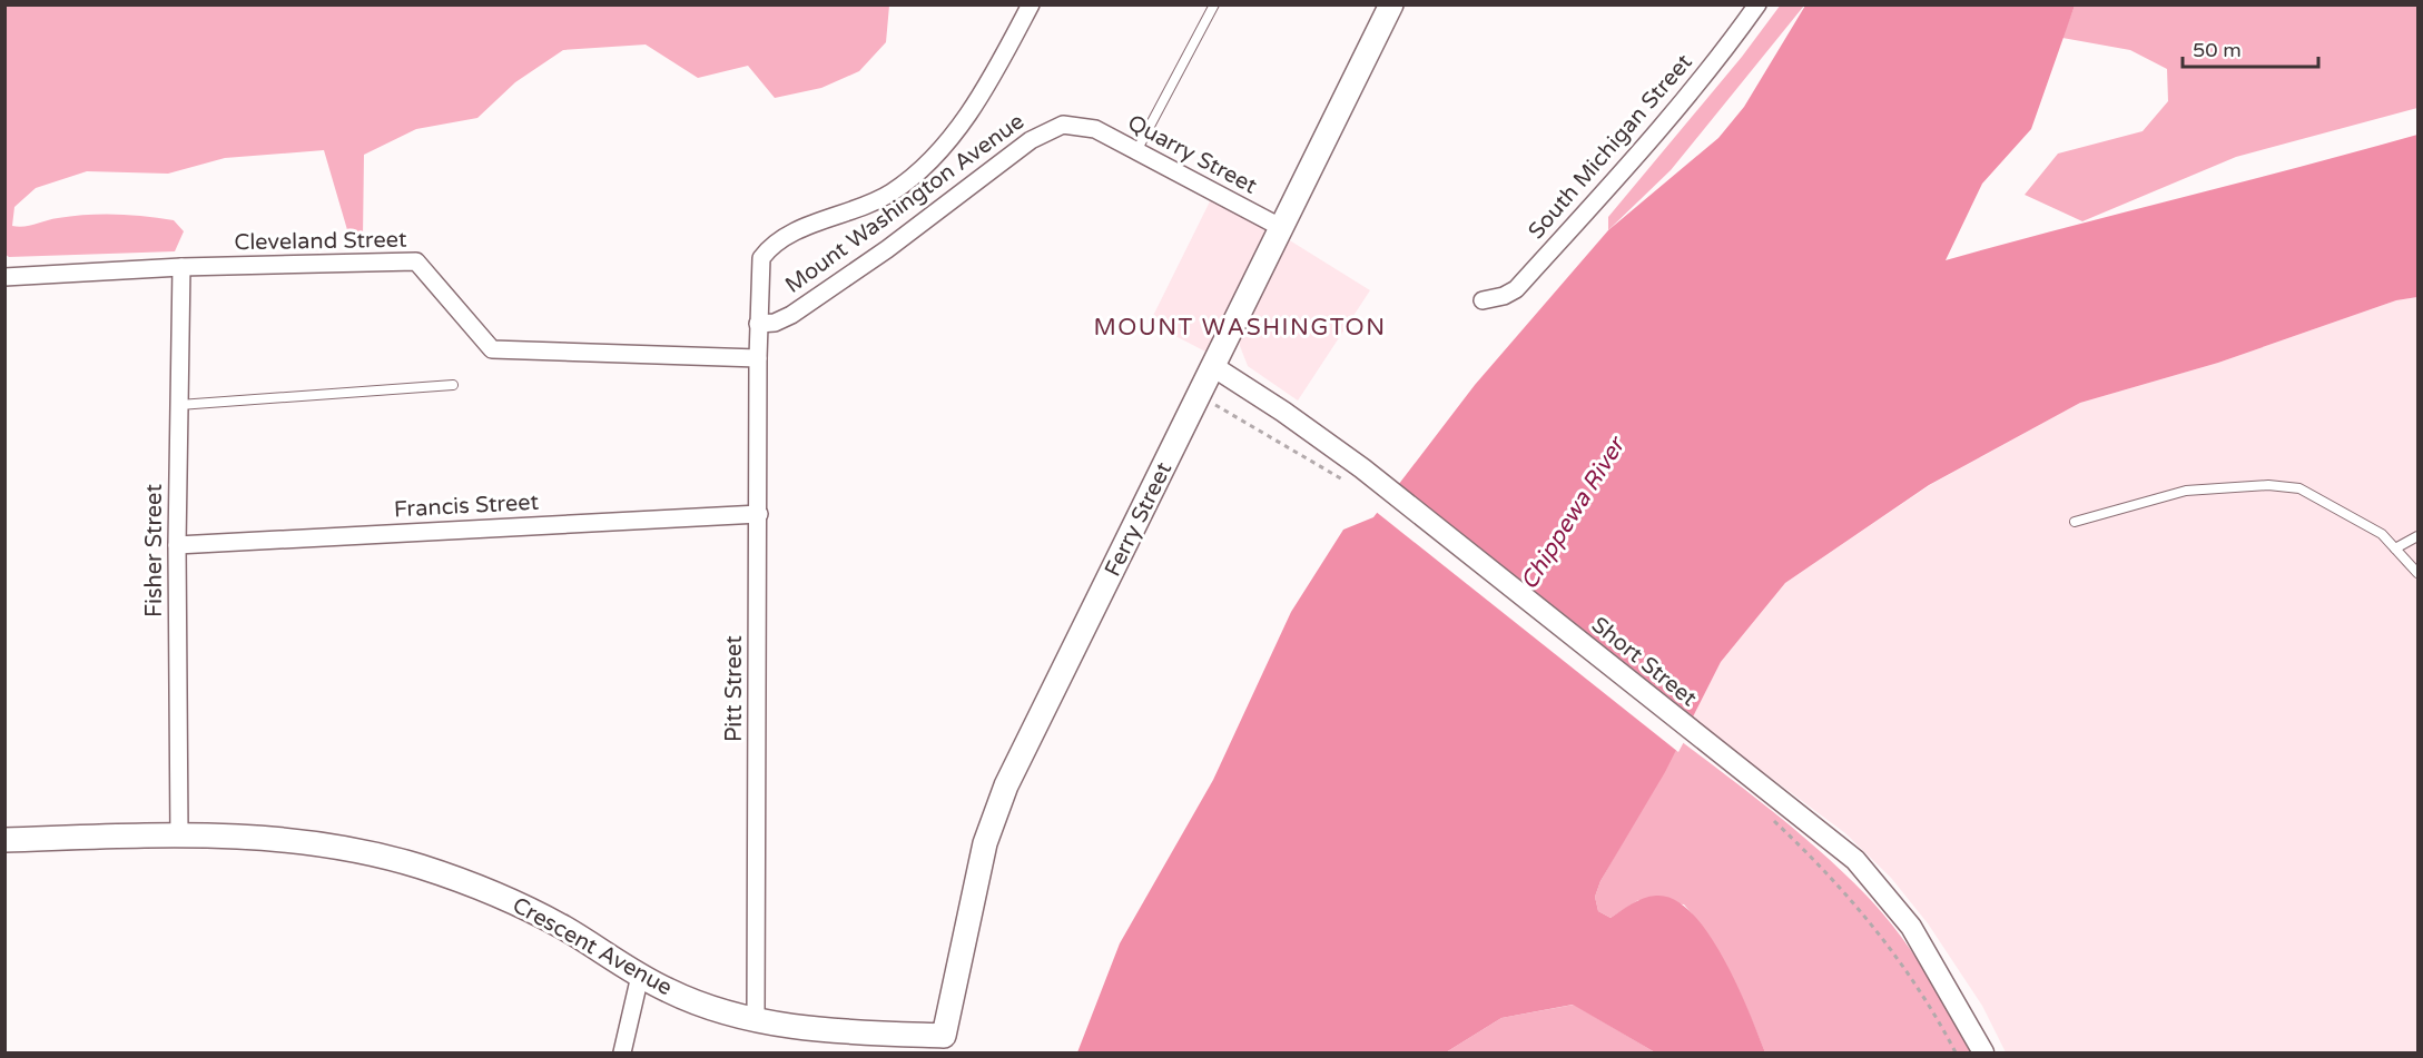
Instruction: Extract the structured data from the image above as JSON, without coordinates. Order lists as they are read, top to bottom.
{
  "streets": {
    "main road": ["Ferry Street", "Crescent Avenue"],
    "street": [
      "South Michigan Street",
      "Quarry Street",
      "Mount Washington Avenue",
      "Cleveland Street",
      "Francis Street",
      "Fisher Street",
      "Short Street",
      "Pitt Street"
    ]
  },
  "crossings": [
    ["Quarry Street", "Mount Washington Avenue"],
    ["Quarry Street", "Ferry Street"],
    ["Mount Washington Avenue", "Cleveland Street"],
    ["Mount Washington Avenue", "Pitt Street"],
    ["Cleveland Street", "Fisher Street"],
    ["Cleveland Street", "Pitt Street"],
    ["Francis Street", "Fisher Street"],
    ["Francis Street", "Pitt Street"],
    ["Ferry Street", "Short Street"],
    ["Ferry Street", "Crescent Avenue"],
    ["Fisher Street", "Crescent Avenue"],
    ["Pitt Street", "Crescent Avenue"]
  ],
  "districts": ["MOUNT WASHINGTON"],
  "water": ["Chippewa River"],
  "scale_bar": "50 m"
}
